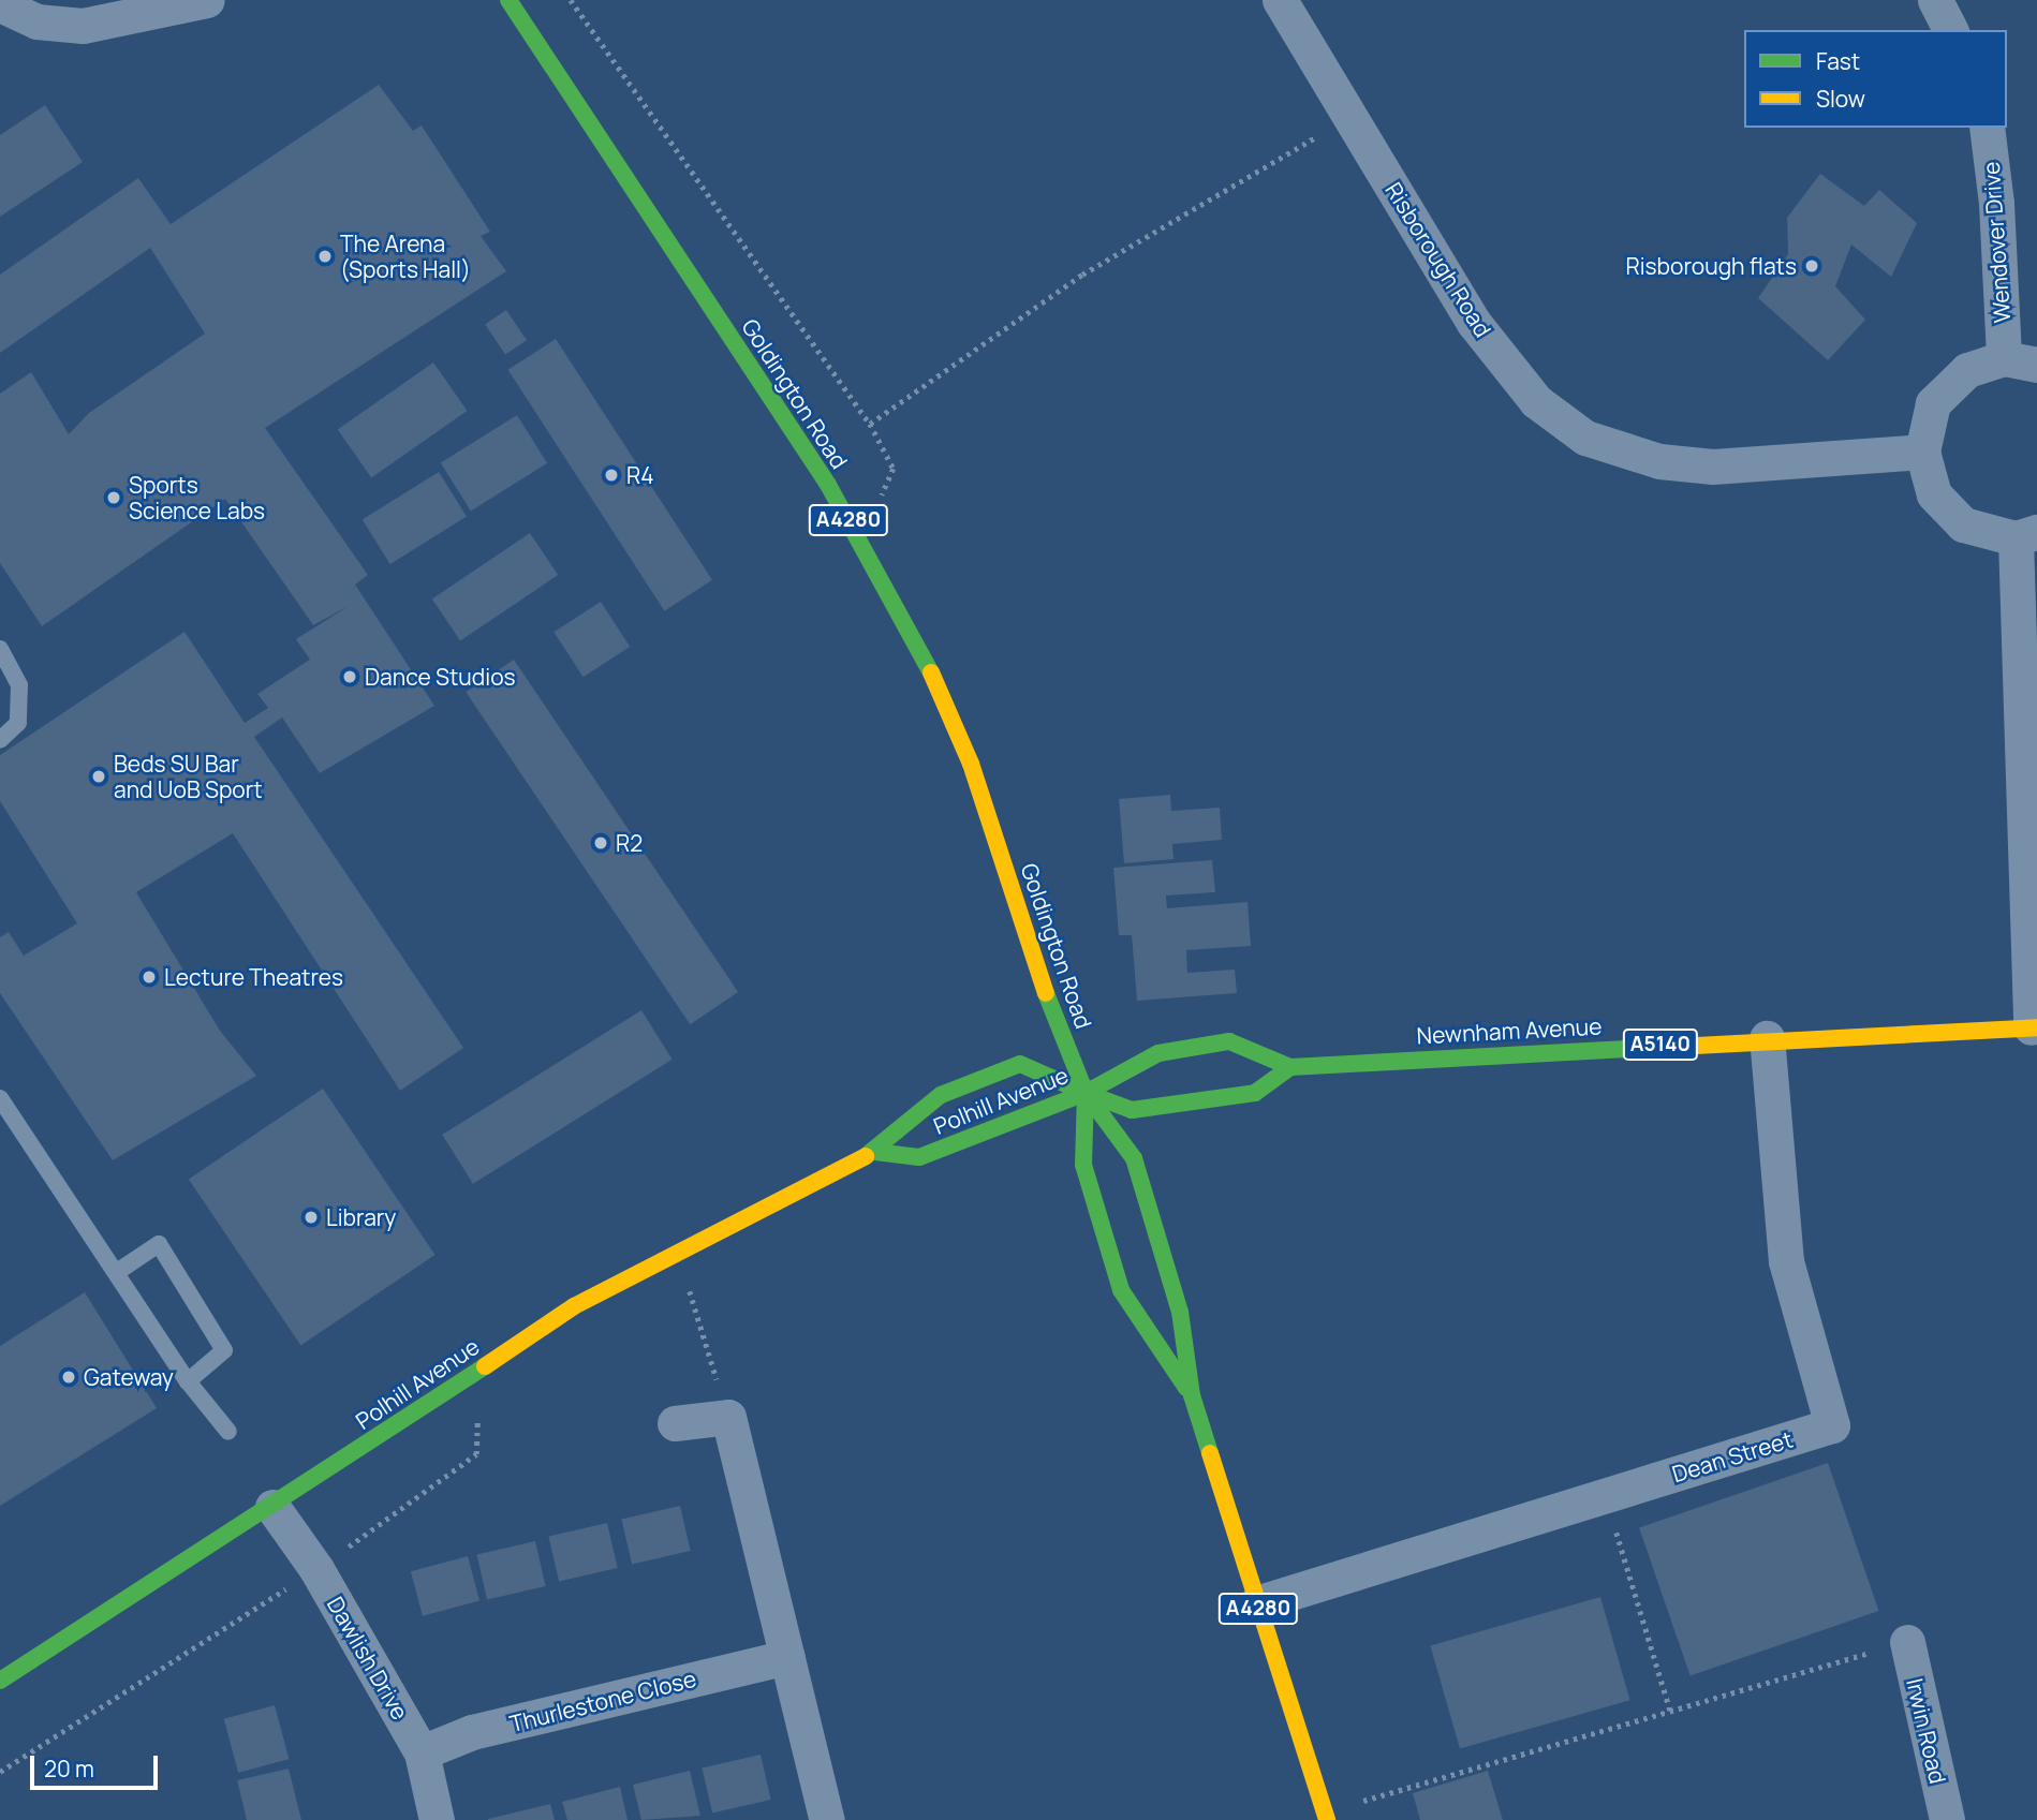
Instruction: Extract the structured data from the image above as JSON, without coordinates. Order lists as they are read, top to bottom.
{
  "streets": {
    "main road": [
      "Goldington Road",
      "A4280",
      "Newnham Avenue",
      "A5140",
      "Polhill Avenue"
    ],
    "street": [
      "Wendover Drive",
      "Risborough Road",
      "Dean Street",
      "Dawlish Drive",
      "Thurlestone Close",
      "Irwin Road"
    ]
  },
  "crossings": [
    ["Goldington Road", "Polhill Avenue"],
    ["Goldington Road", "Dean Street"],
    ["Newnham Avenue", "Dean Street"],
    ["Polhill Avenue", "Dawlish Drive"],
    ["Dawlish Drive", "Thurlestone Close"]
  ],
  "places": [
    "The Arena (Sports Hall)",
    "Risborough flats",
    "R4",
    "Sports Science Labs",
    "Dance Studios",
    "Beds SU Bar and UoB Sport",
    "R2",
    "Lecture Theatres",
    "Library",
    "Gateway"
  ],
  "legend": ["Fast", "Slow"],
  "scale_bar": "20 m"
}
